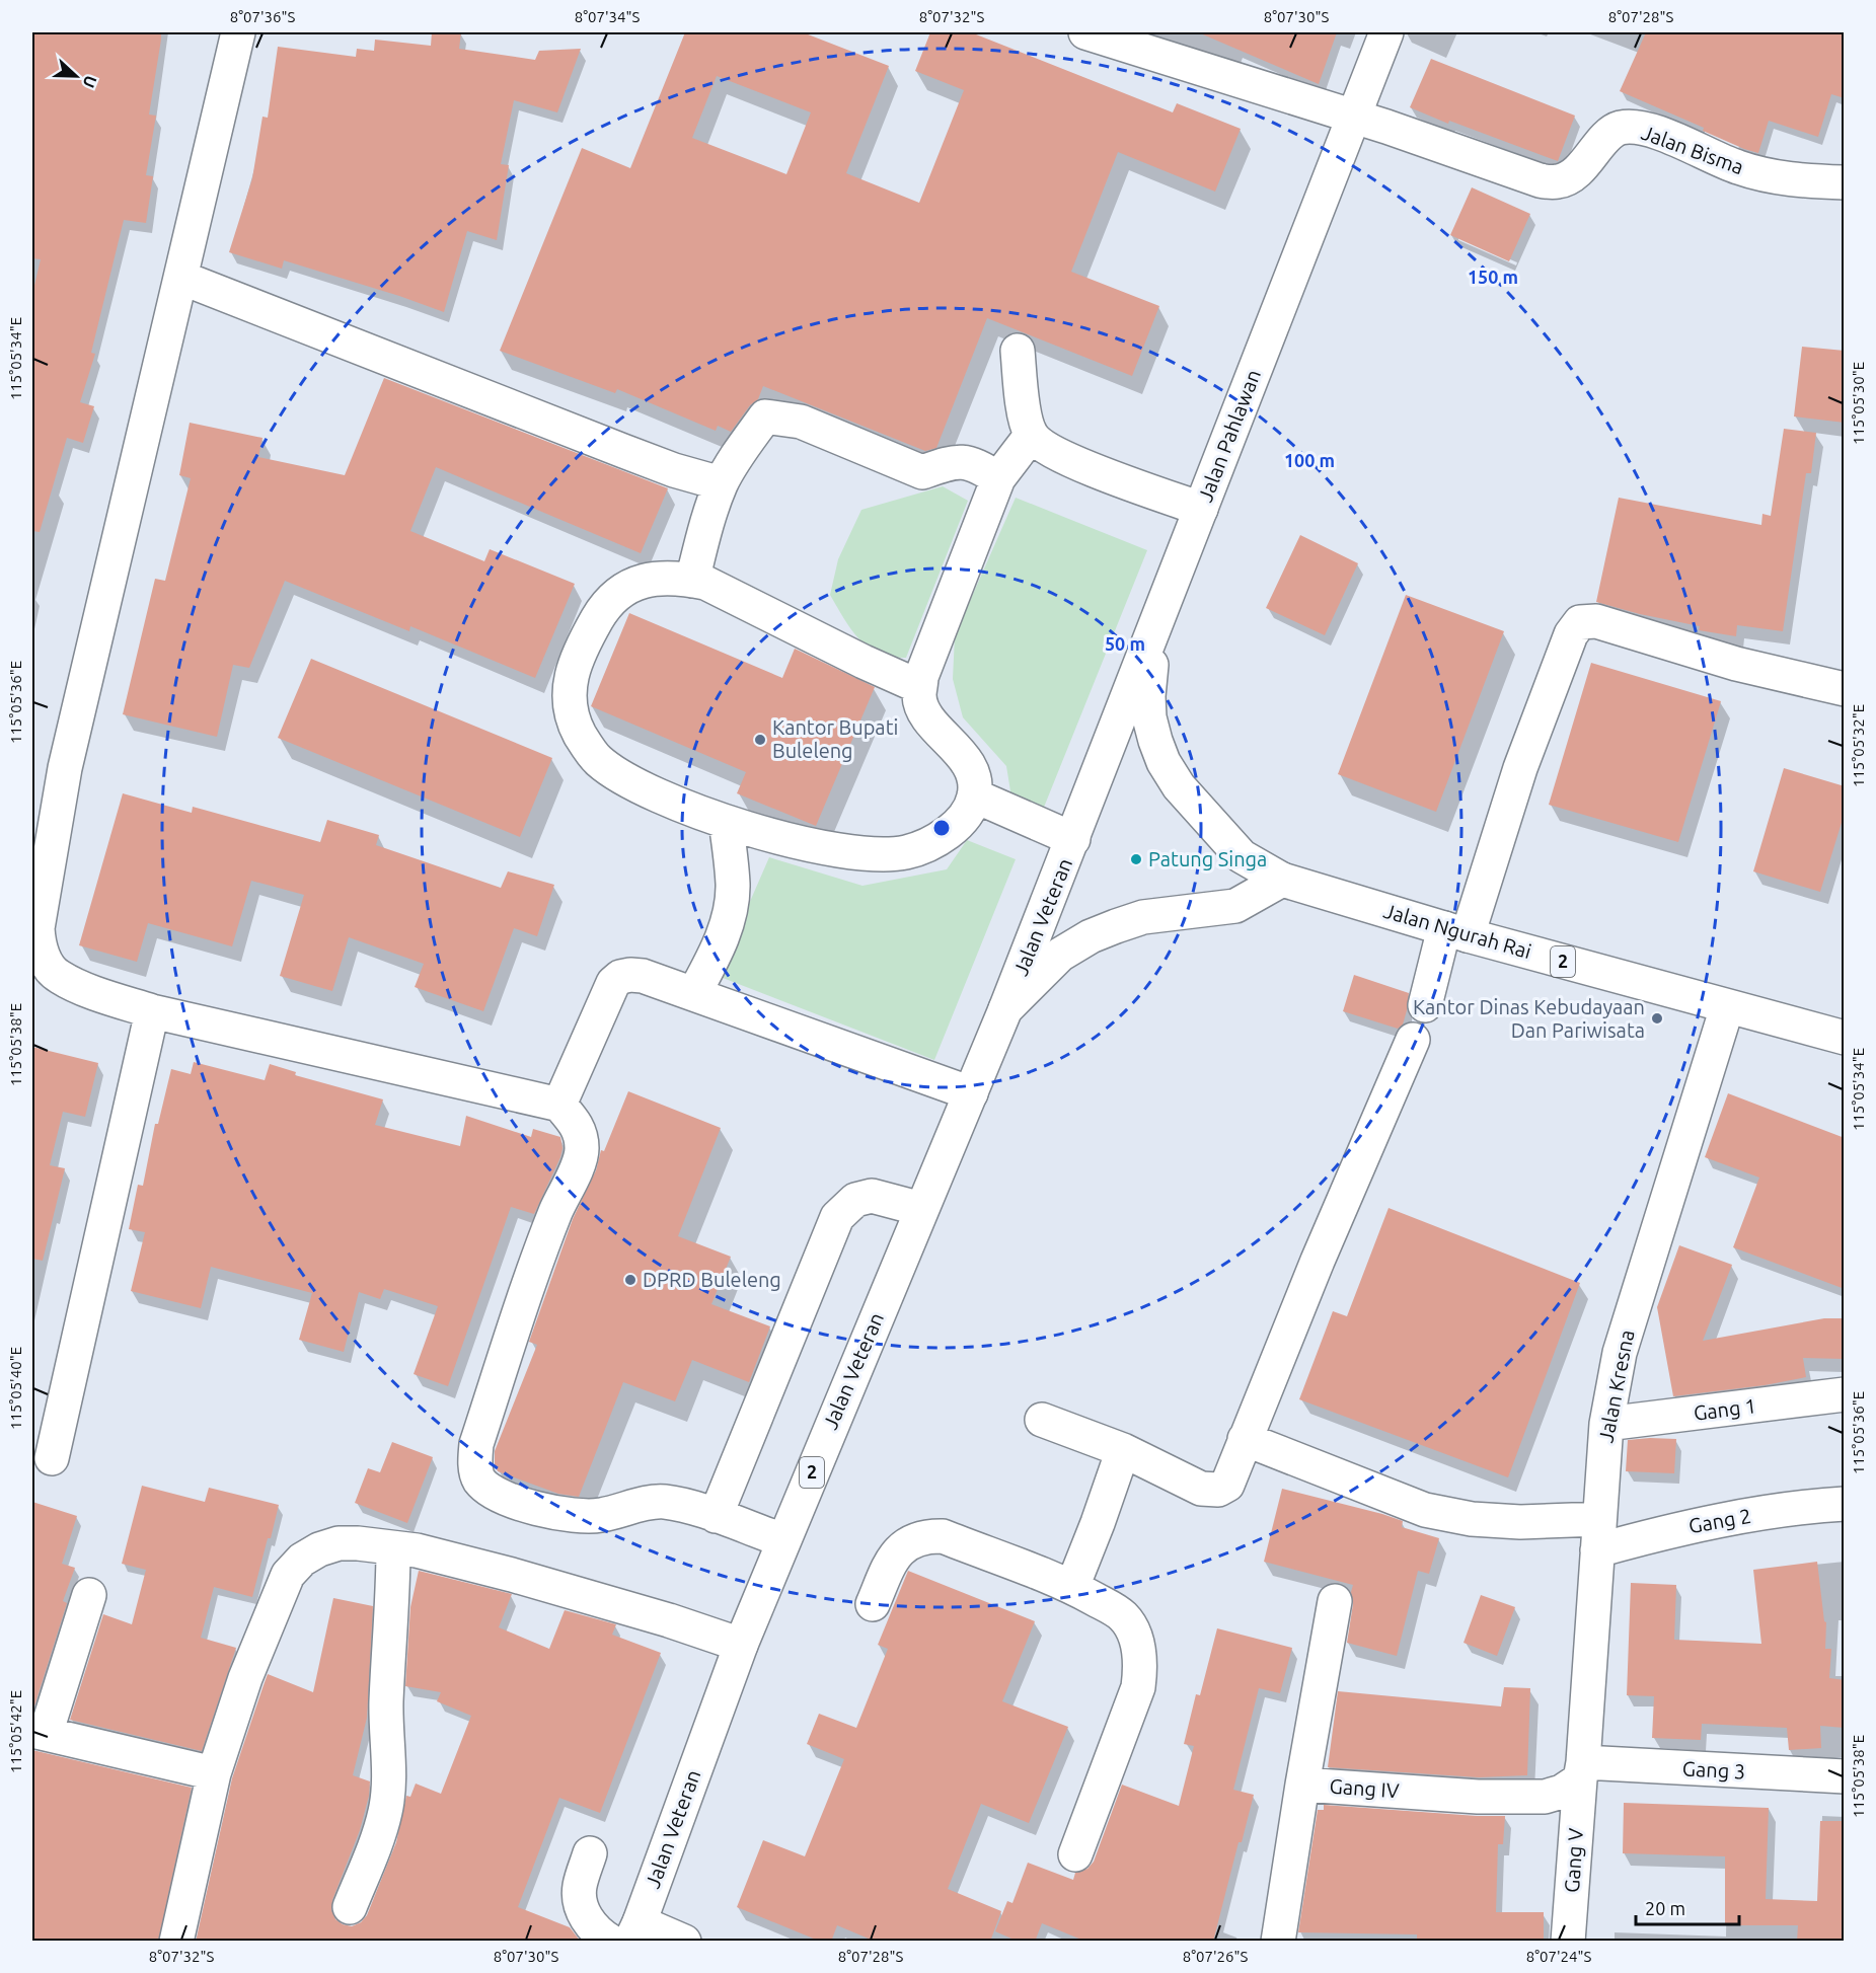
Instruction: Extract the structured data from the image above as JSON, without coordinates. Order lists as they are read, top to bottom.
{
  "streets": {
    "main road": [
      "Jalan Bisma",
      "Jalan Pahlawan",
      "Jalan Veteran",
      "Jalan Ngurah Rai",
      "2",
      "Jalan Kresna",
      "Gang 1",
      "Gang 2",
      "Gang 3",
      "Gang IV",
      "Gang V"
    ]
  },
  "crossings": [
    ["Jalan Bisma", "Jalan Pahlawan"],
    ["Jalan Pahlawan", "Jalan Veteran"],
    ["Jalan Pahlawan", "Jalan Ngurah Rai"],
    ["Jalan Veteran", "2"],
    ["Jalan Ngurah Rai", "2"],
    ["Jalan Ngurah Rai", "Jalan Kresna"],
    ["Jalan Kresna", "Gang 1"],
    ["Jalan Kresna", "Gang 2"],
    ["Jalan Kresna", "Gang 3"],
    ["Jalan Kresna", "Gang IV"],
    ["Jalan Kresna", "Gang V"],
    ["Gang 3", "Gang IV"],
    ["Gang 3", "Gang V"],
    ["Gang IV", "Gang V"]
  ],
  "places": [
    "Kantor Bupati Buleleng",
    "Patung Singa",
    "Kantor Dinas Kebudayaan Dan Pariwisata",
    "DPRD Buleleng"
  ],
  "scale_bar": "20 m",
  "north": "right",
  "coordinates": [
    "8°07'36\"S",
    "8°07'34\"S",
    "8°07'32\"S",
    "8°07'30\"S",
    "8°07'28\"S",
    "115°05'34\"E",
    "115°05'30\"E",
    "115°05'36\"E",
    "115°05'32\"E",
    "115°05'38\"E",
    "115°05'40\"E",
    "115°05'42\"E",
    "8°07'26\"S",
    "8°07'24\"S"
  ],
  "rings": ["150 m", "100 m", "50 m"]
}
